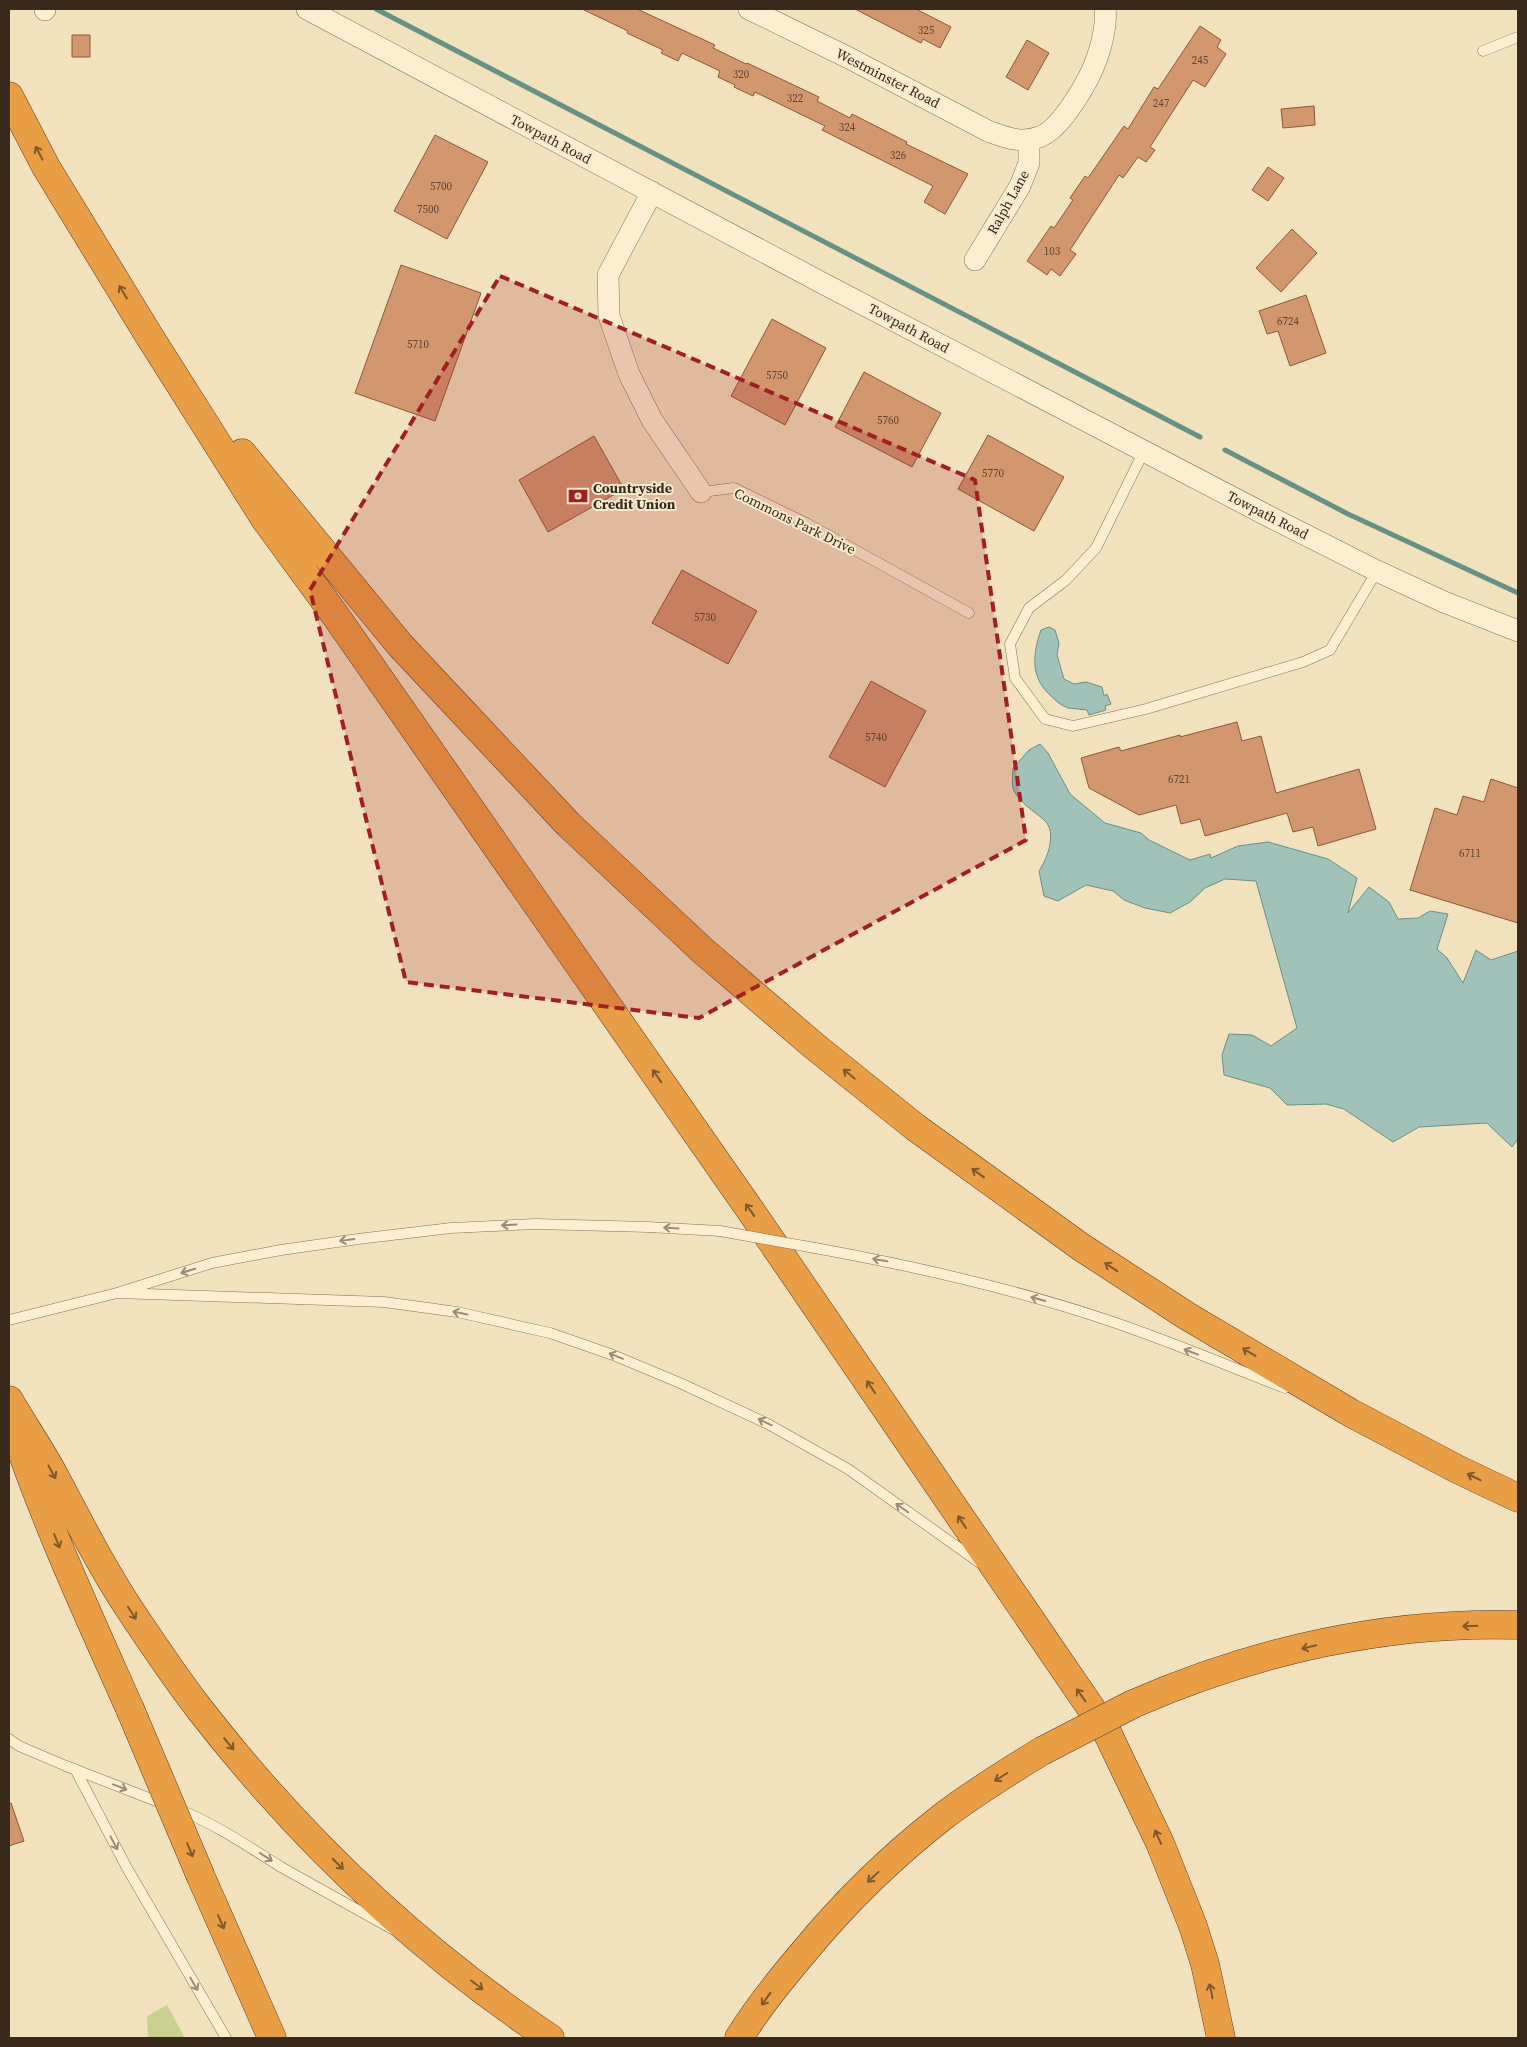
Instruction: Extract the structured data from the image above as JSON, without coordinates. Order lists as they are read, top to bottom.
{
  "streets": {
    "street": [
      "Westminster Road",
      "Towpath Road",
      "Ralph Lane",
      "Commons Park Drive"
    ]
  },
  "crossings": [
    ["Westminster Road", "Ralph Lane"],
    ["Towpath Road", "Commons Park Drive"]
  ],
  "places": {
    "bank": ["Countryside Credit Union"]
  },
  "house_numbers": [
    "325",
    "245",
    "320",
    "322",
    "247",
    "324",
    "326",
    "5700",
    "7500",
    "103",
    "6724",
    "5710",
    "5750",
    "5760",
    "5770",
    "5730",
    "5740",
    "6721",
    "6711"
  ]
}
